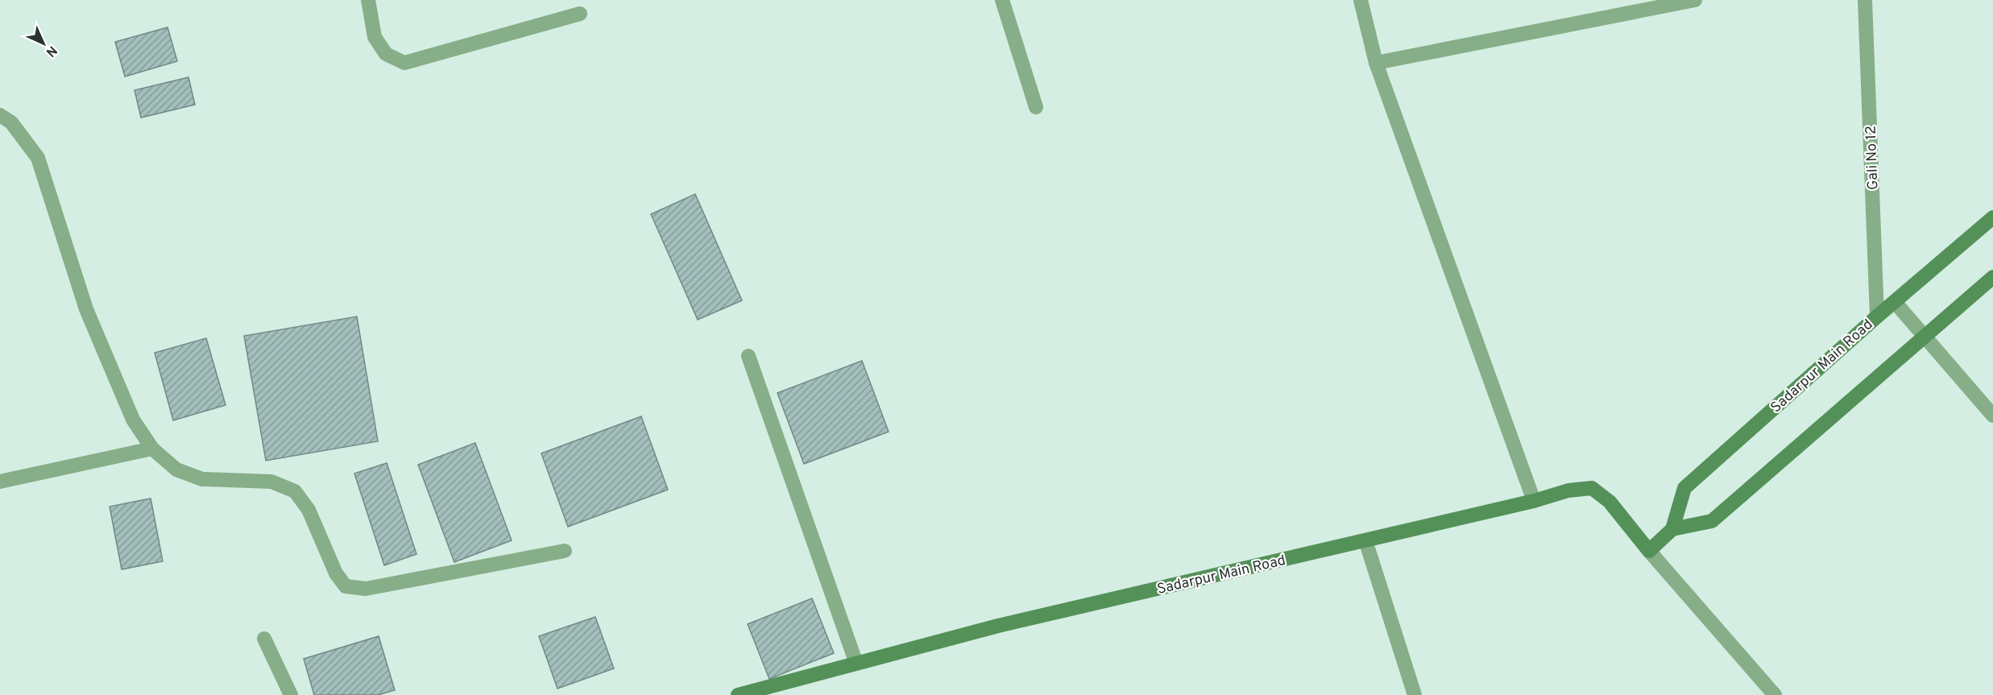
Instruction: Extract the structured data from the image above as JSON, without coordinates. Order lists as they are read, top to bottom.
{
  "streets": {
    "street": ["Gali No 12", "Sadarpur Main Road"]
  },
  "crossings": [
    ["Gali No 12", "Sadarpur Main Road"]
  ],
  "north": "bottom right"
}
